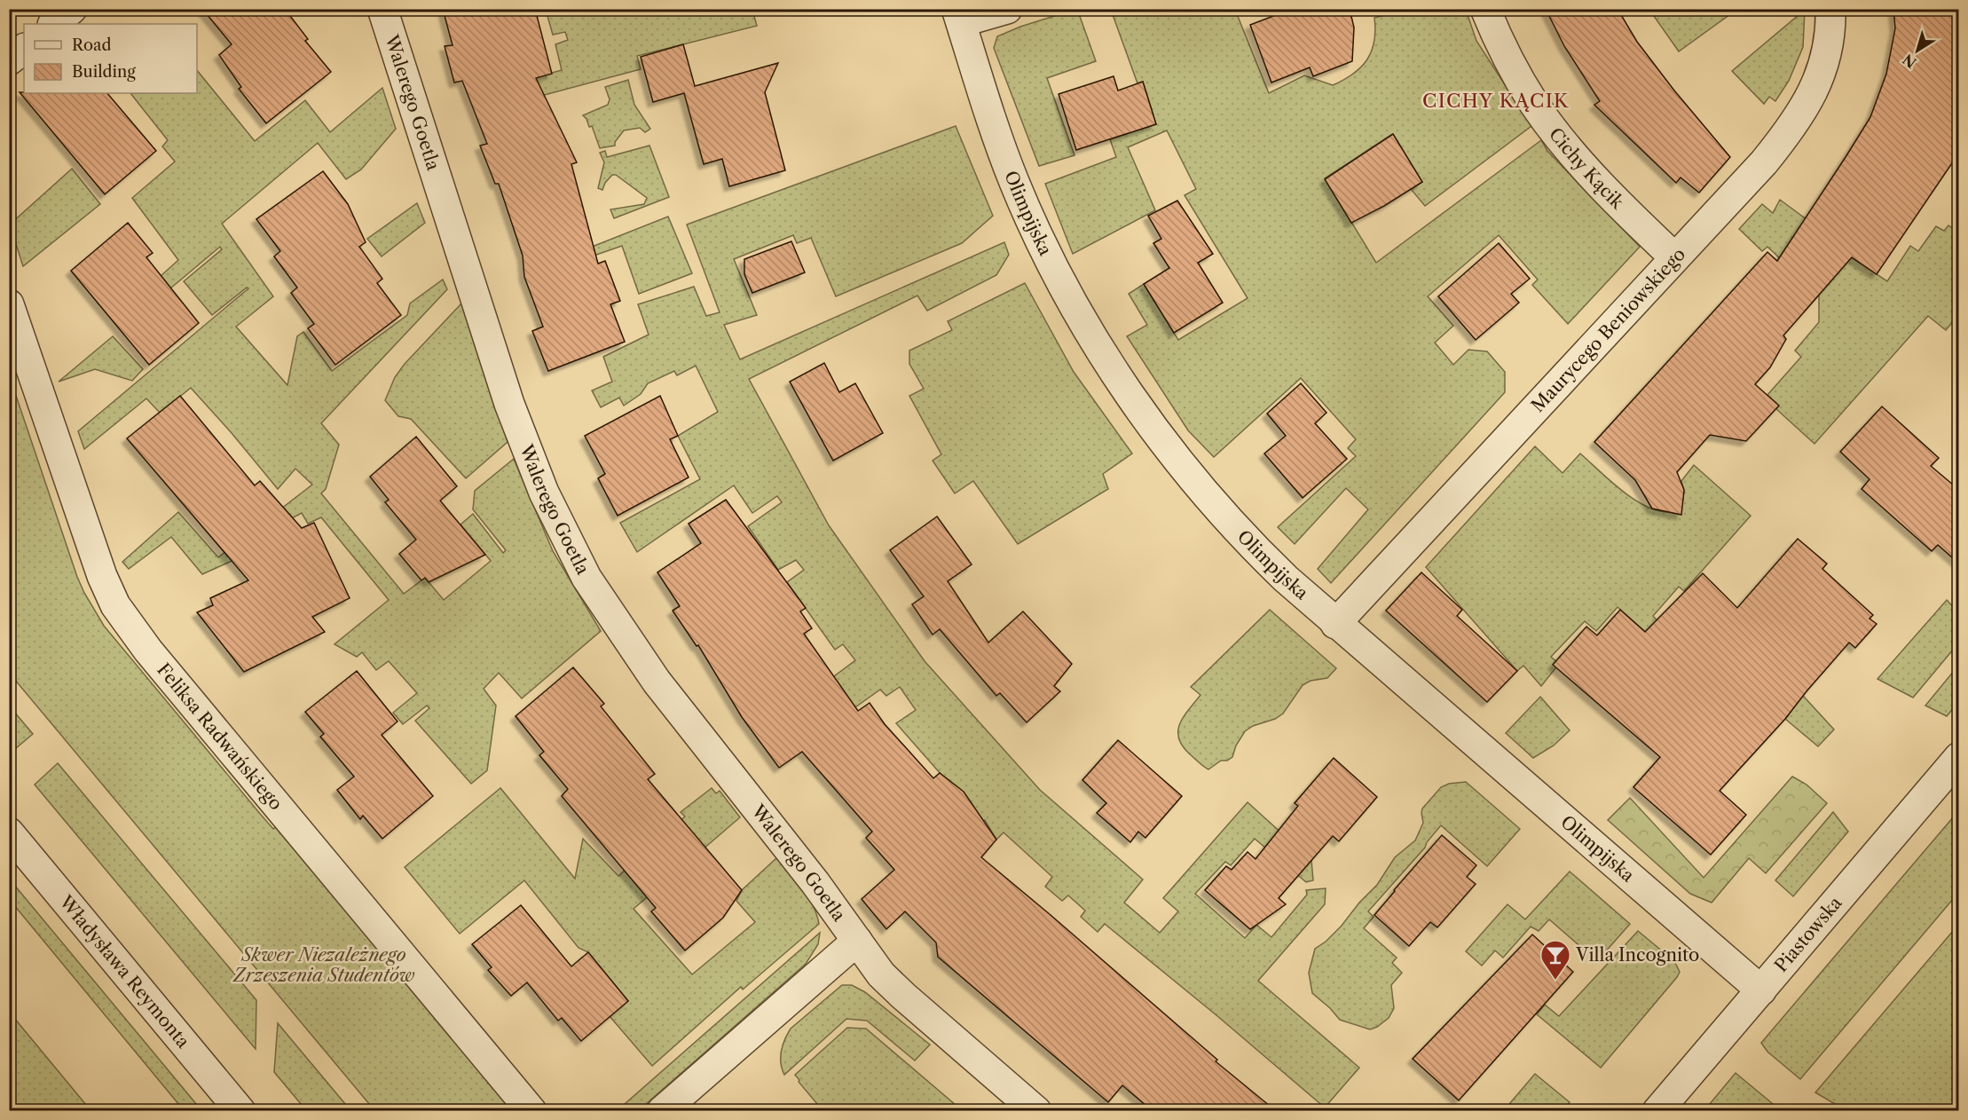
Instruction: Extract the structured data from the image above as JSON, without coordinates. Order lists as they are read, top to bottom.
{
  "streets": {
    "street": [
      "Walerego Goetla",
      "Cichy Kącik",
      "Olimpijska",
      "Maurycego Beniowskiego",
      "Feliksa Radwańskiego",
      "Piastowska",
      "Władysława Reymonta"
    ]
  },
  "crossings": [
    ["Cichy Kącik", "Maurycego Beniowskiego"],
    ["Olimpijska", "Maurycego Beniowskiego"],
    ["Olimpijska", "Piastowska"]
  ],
  "districts": ["CICHY KĄCIK"],
  "parks": ["Skwer Niezależnego Zrzeszenia Studentów"],
  "places": {
    "bar": ["Villa Incognito"]
  },
  "legend": ["Road", "Building"],
  "north": "bottom left"
}
